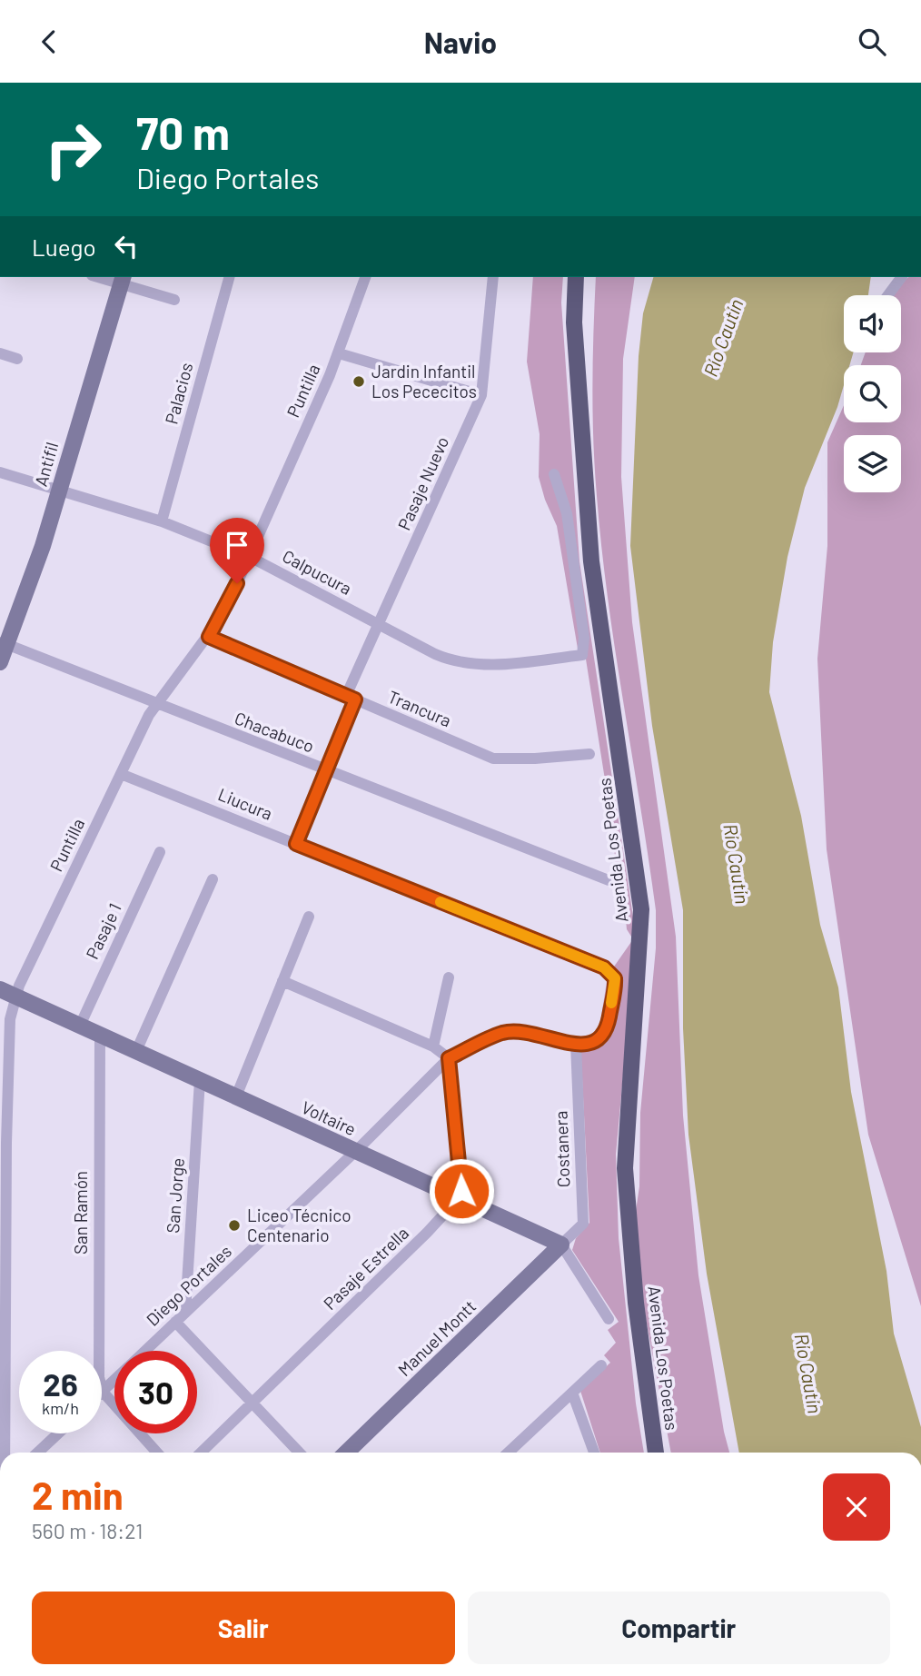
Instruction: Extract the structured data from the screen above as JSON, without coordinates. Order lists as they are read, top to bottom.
{
  "streets": {
    "main road": ["Avenida Los Poetas"],
    "street": [
      "Puntilla",
      "Palacios",
      "Antifil",
      "Pasaje Nuevo",
      "Calpucura",
      "Trancura",
      "Chacabuco",
      "Liucura",
      "Pasaje 1",
      "Voltaire",
      "Costanera",
      "San Jorge",
      "San Ramón",
      "Pasaje Estrella",
      "Diego Portales",
      "Manuel Montt"
    ]
  },
  "crossings": [
    ["Puntilla", "Calpucura"],
    ["Puntilla", "Trancura"],
    ["Puntilla", "Chacabuco"],
    ["Puntilla", "Liucura"],
    ["Puntilla", "Voltaire"],
    ["Palacios", "Calpucura"],
    ["Antifil", "Calpucura"],
    ["Antifil", "Chacabuco"],
    ["Pasaje Nuevo", "Calpucura"],
    ["Pasaje Nuevo", "Trancura"],
    ["Pasaje Nuevo", "Chacabuco"],
    ["Pasaje Nuevo", "Liucura"],
    ["Liucura", "Costanera"],
    ["Liucura", "Diego Portales"],
    ["Pasaje 1", "Voltaire"],
    ["Voltaire", "Costanera"],
    ["Voltaire", "San Jorge"],
    ["Voltaire", "San Ramón"],
    ["Voltaire", "Pasaje Estrella"],
    ["Voltaire", "Diego Portales"],
    ["Voltaire", "Manuel Montt"],
    ["Costanera", "Diego Portales"],
    ["Costanera", "Manuel Montt"],
    ["San Jorge", "Diego Portales"],
    ["San Ramón", "Diego Portales"]
  ],
  "water": ["Río Cautín"],
  "places": ["Jardin Infantil Los Pececitos", "Liceo Técnico Centenario"],
  "page": {
    "header": "Navio",
    "turn": ["70 m", "Diego Portales"],
    "then": "Luego",
    "speed": "26 km/h",
    "limit": "30",
    "heading": ["2 min", "560 m · 18:21"],
    "buttons": ["Salir", "Compartir"]
  }
}
